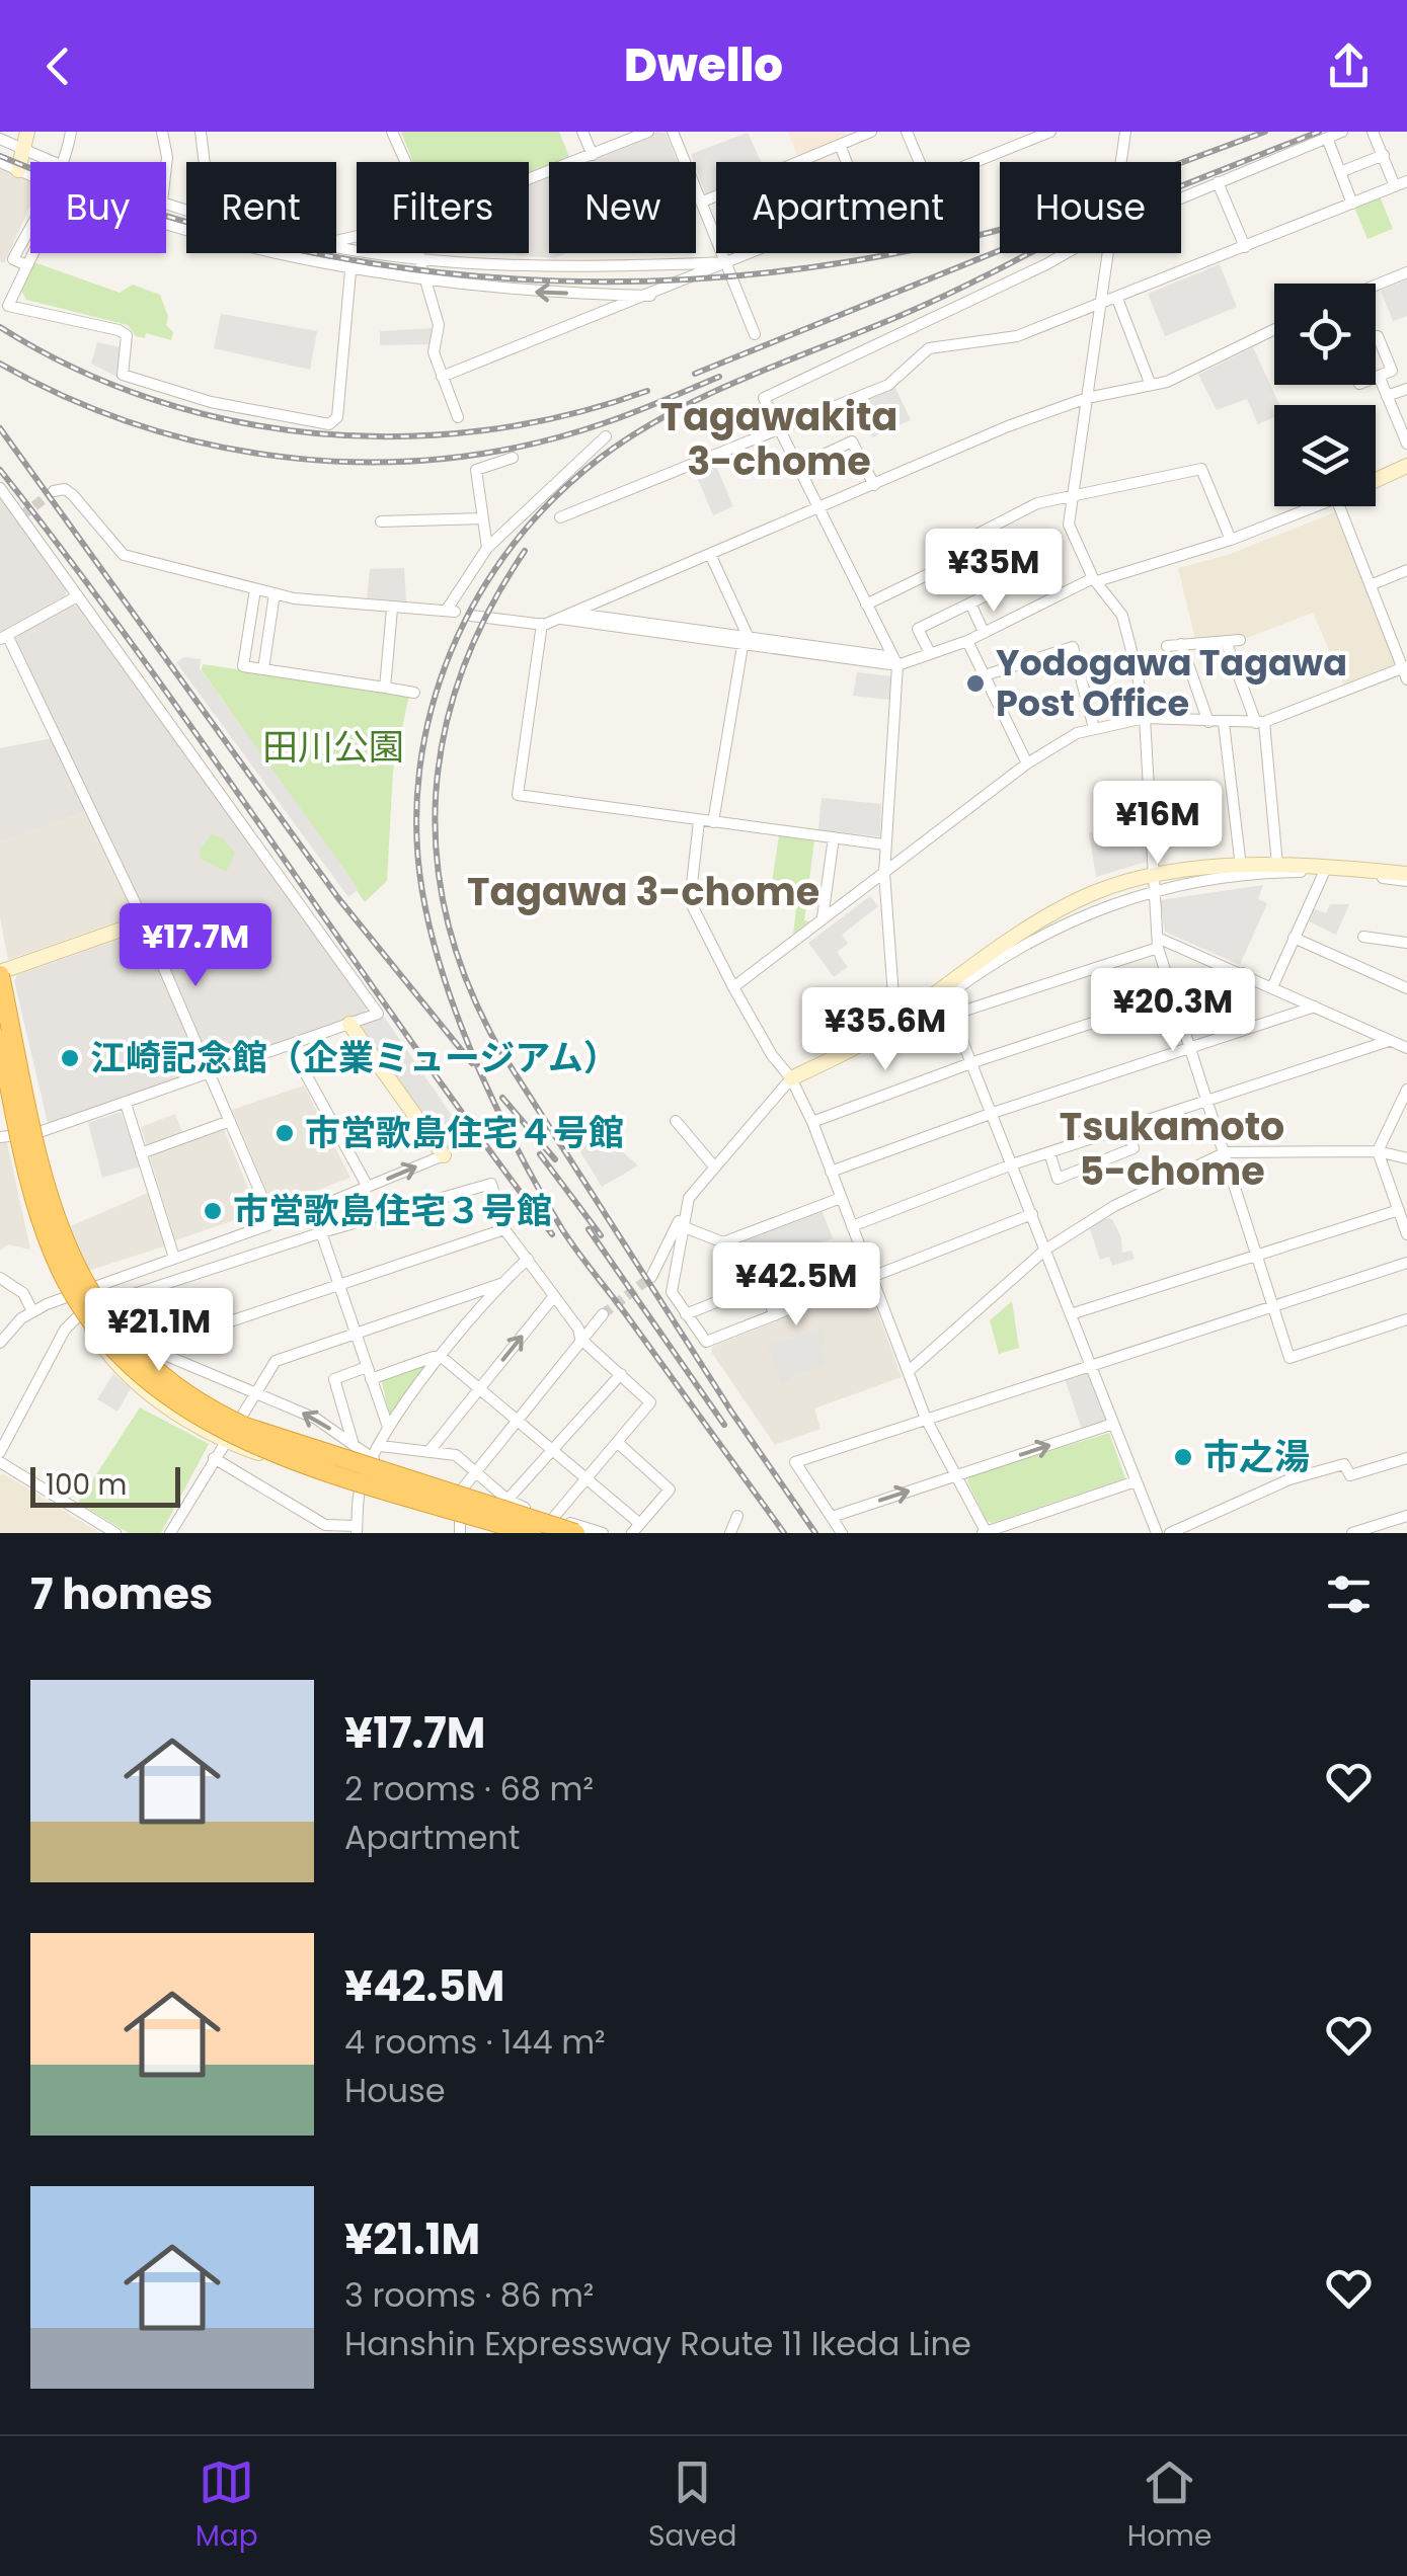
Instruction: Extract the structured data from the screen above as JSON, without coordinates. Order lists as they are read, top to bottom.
{
  "districts": ["Tagawakita 3-chome", "Tagawa 3-chome", "Tsukamoto 5-chome"],
  "parks": ["田川公園"],
  "places": [
    "Yodogawa Tagawa Post Office",
    "江崎記念館（企業ミュージアム）",
    "市営歌島住宅４号館",
    "市営歌島住宅３号館",
    "市之湯"
  ],
  "scale_bar": "100 m",
  "page": {
    "header": "Dwello",
    "chip": [
      "Buy",
      "Rent",
      "Filters",
      "New",
      "Apartment",
      "House"
    ],
    "price": [
      "¥35M",
      "¥16M",
      "¥17.7M",
      "¥20.3M",
      "¥35.6M",
      "¥42.5M",
      "¥21.1M"
    ],
    "scale": "100 m",
    "heading": "7 homes",
    "list": [
      {
        "name": "¥17.7M",
        "note": "2 rooms · 68 m² · Apartment"
      },
      {
        "name": "¥42.5M",
        "note": "4 rooms · 144 m² · House"
      },
      {
        "name": "¥21.1M",
        "note": "3 rooms · 86 m² · Hanshin Expressway Route 11 Ikeda Line"
      }
    ],
    "tabs": ["Map", "Saved", "Home"]
  }
}
